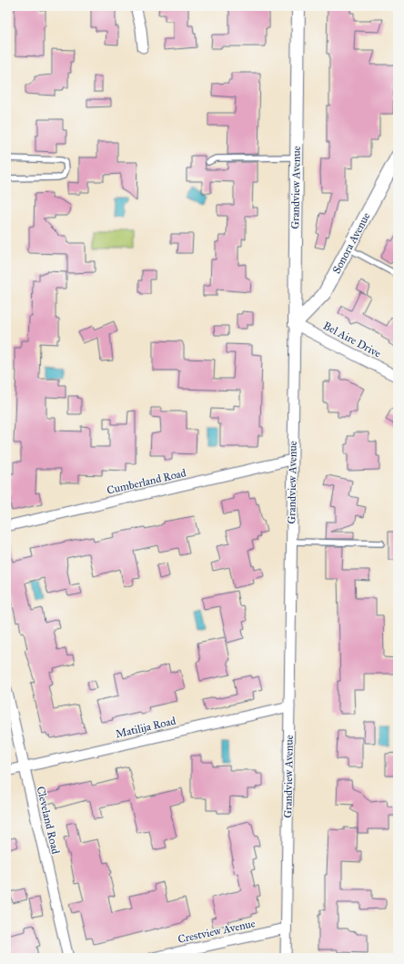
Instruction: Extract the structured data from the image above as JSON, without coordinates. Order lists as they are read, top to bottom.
{
  "streets": {
    "street": [
      "Grandview Avenue",
      "Sonora Avenue",
      "Bel Aire Drive",
      "Cumberland Road",
      "Matilija Road",
      "Cleveland Road",
      "Crestview Avenue"
    ]
  },
  "crossings": [
    ["Grandview Avenue", "Sonora Avenue"],
    ["Grandview Avenue", "Bel Aire Drive"],
    ["Grandview Avenue", "Cumberland Road"],
    ["Grandview Avenue", "Matilija Road"],
    ["Grandview Avenue", "Crestview Avenue"],
    ["Sonora Avenue", "Bel Aire Drive"],
    ["Matilija Road", "Cleveland Road"]
  ]
}
